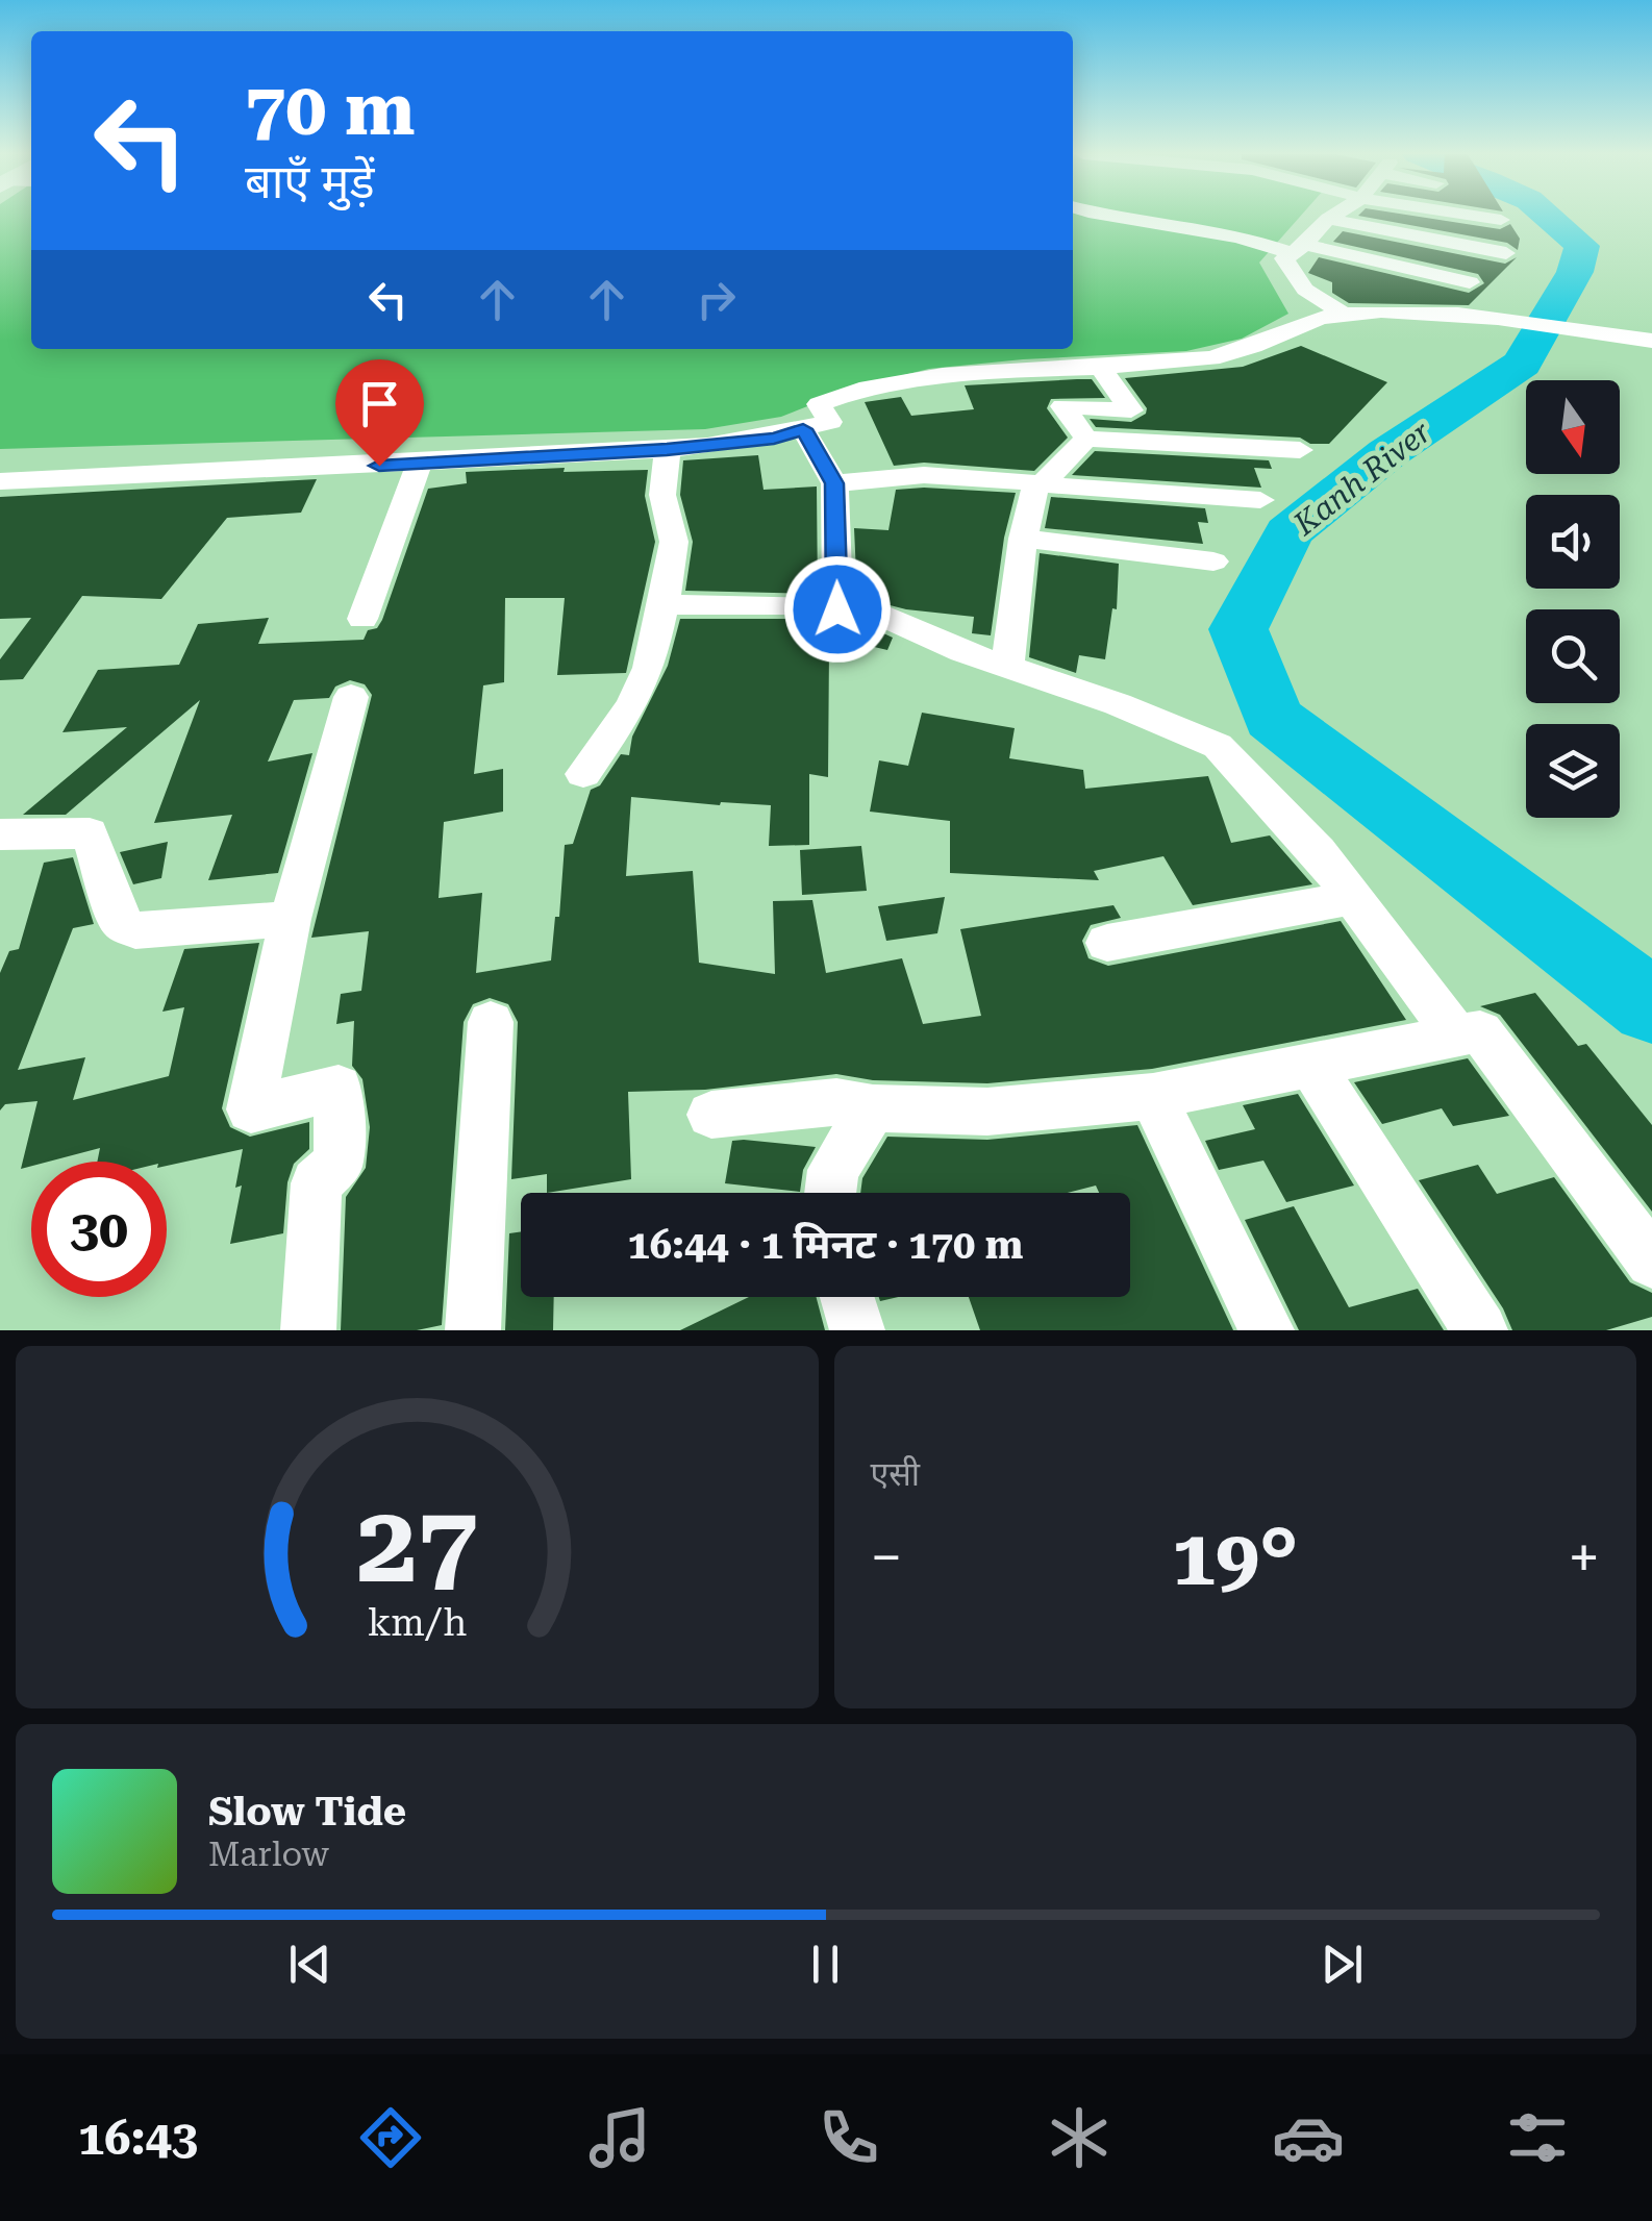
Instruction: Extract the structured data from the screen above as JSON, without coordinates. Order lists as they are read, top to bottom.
{
  "water": ["Kanh River"],
  "north": "bottom",
  "page": {
    "turn": ["70 m", "बाएँ मुड़ें"],
    "limit": "30",
    "trip": "16:44 · 1 मिनट · 170 m",
    "tile": "एसी",
    "heat": ["−", "19°", "+"],
    "song": ["Slow Tide", "Marlow"],
    "tabs": "16:43",
    "gauge": ["27", "km/h"]
  }
}
